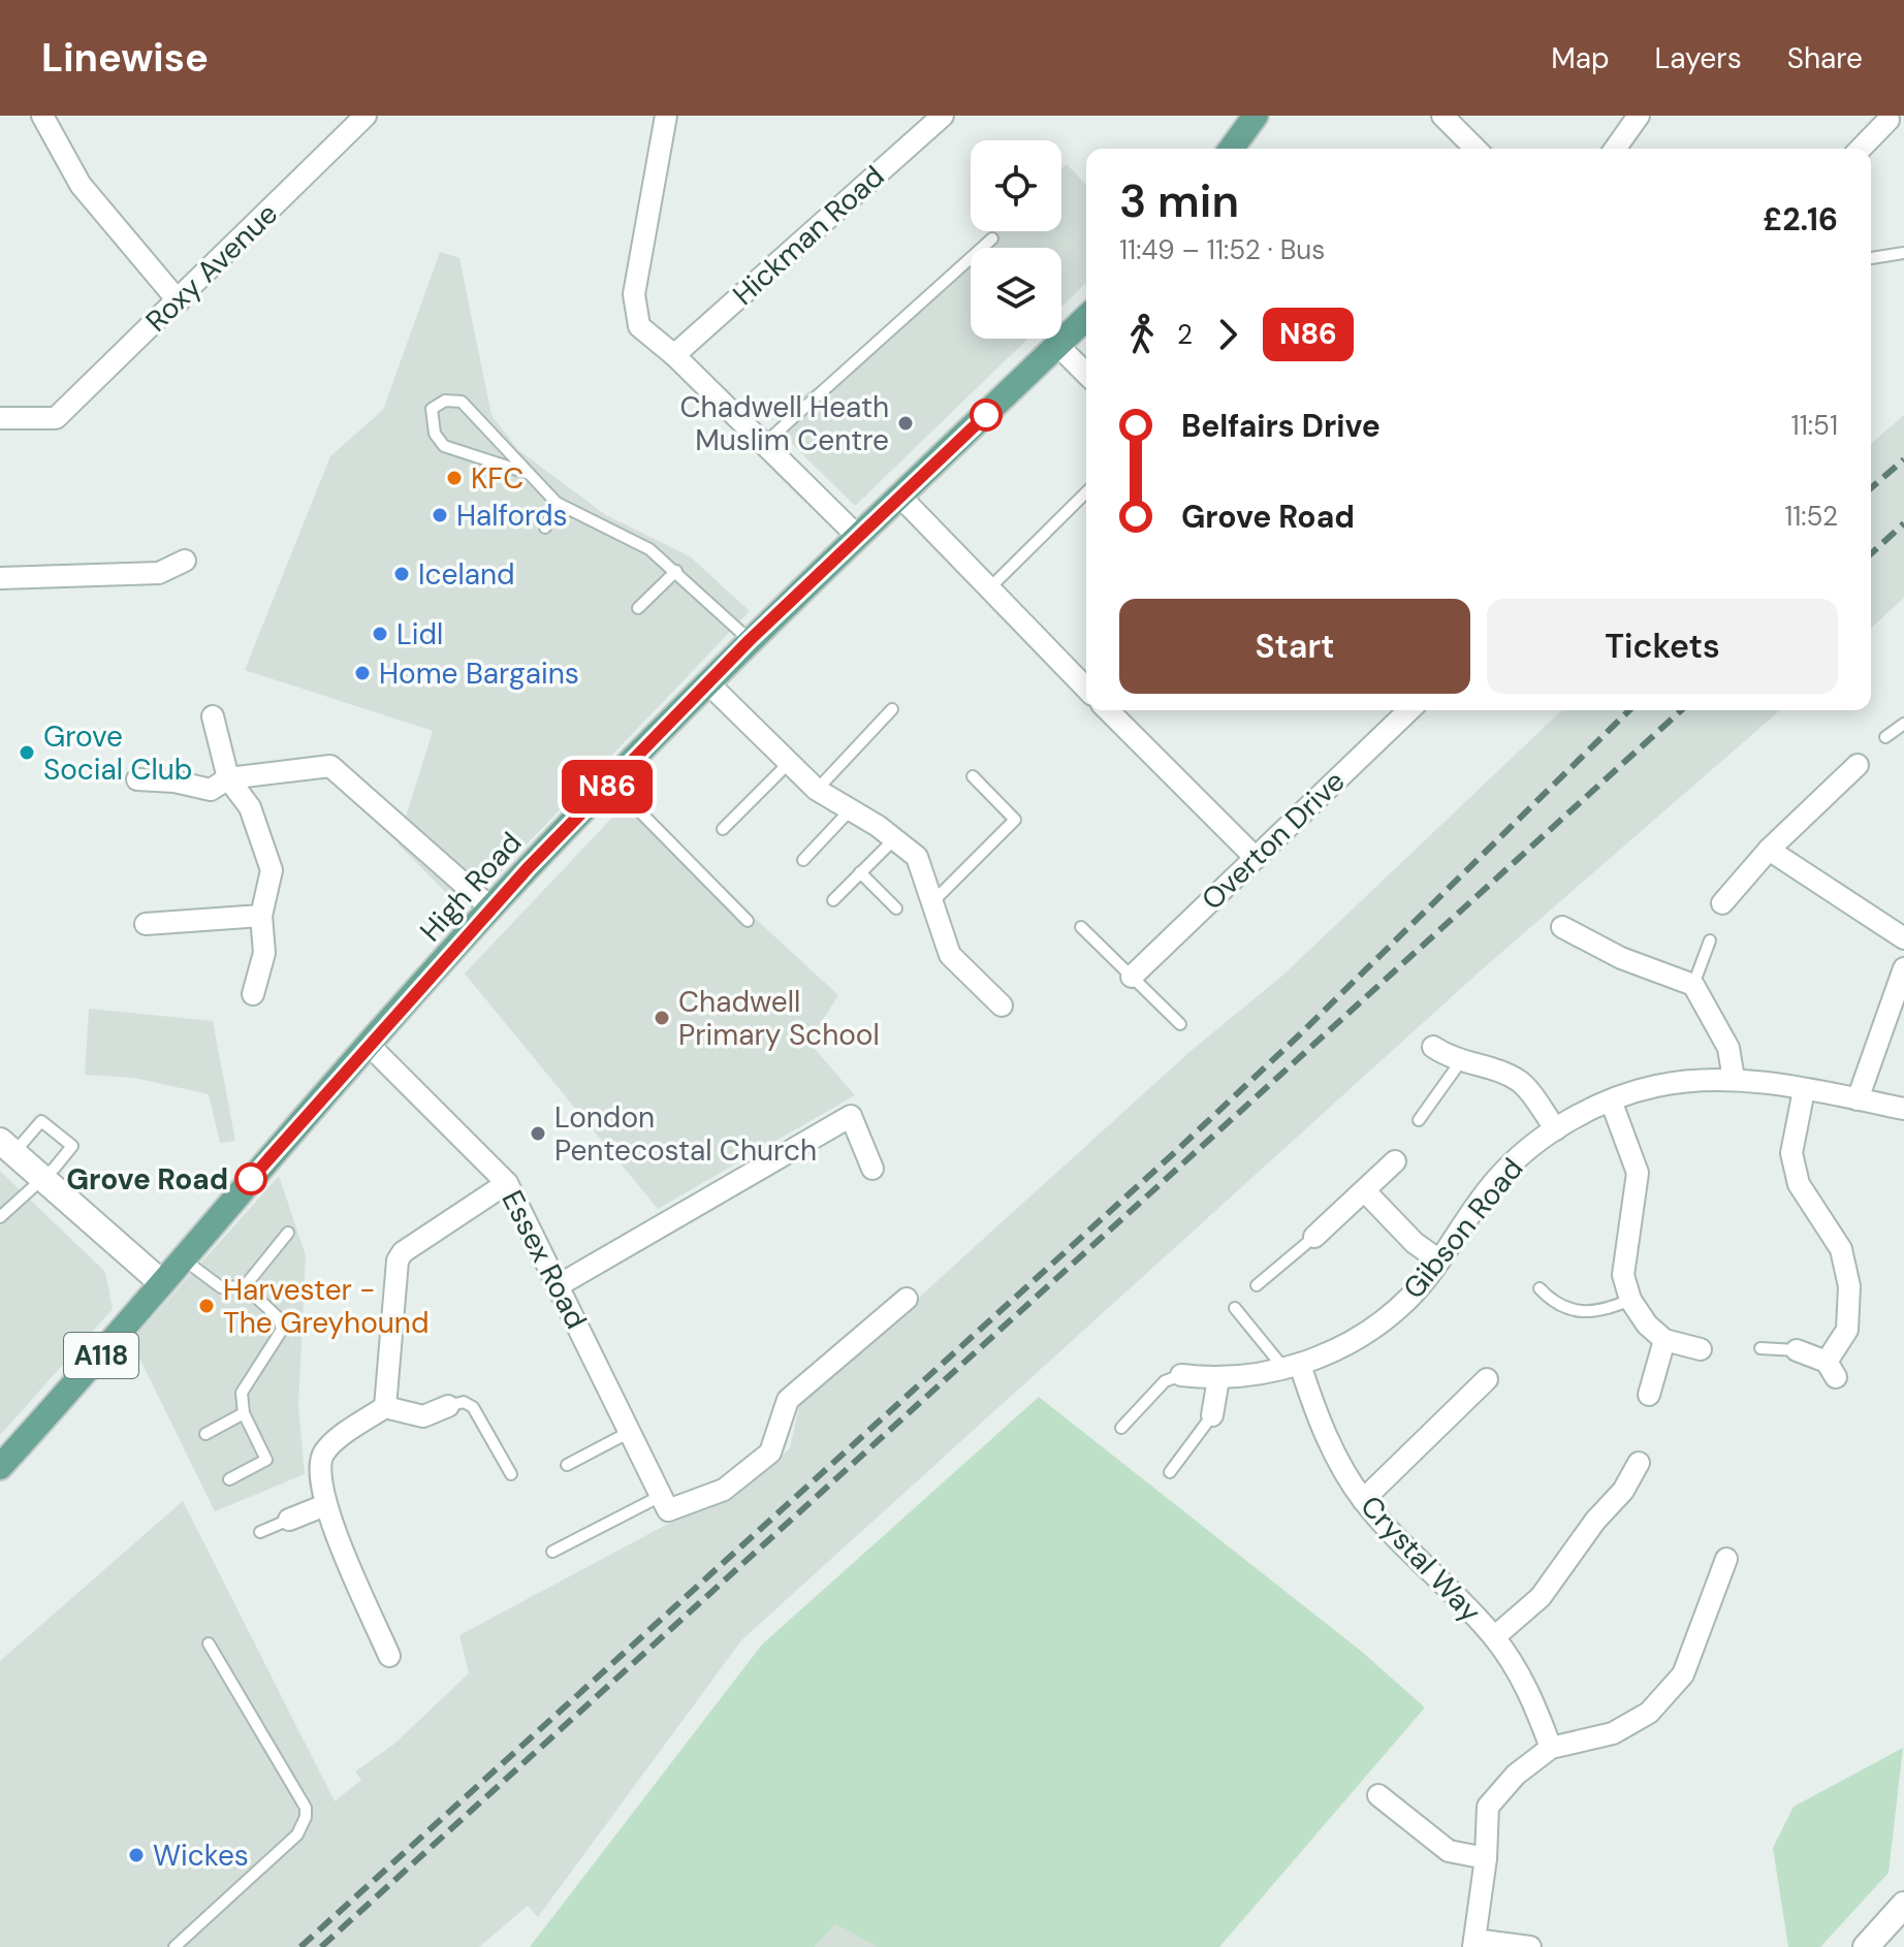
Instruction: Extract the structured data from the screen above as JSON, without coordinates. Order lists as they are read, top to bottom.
{
  "streets": {
    "main road": ["High Road", "A118"],
    "street": [
      "Hickman Road",
      "Roxy Avenue",
      "Overton Drive",
      "Gibson Road",
      "Essex Road",
      "Crystal Way"
    ]
  },
  "crossings": [
    ["High Road", "Essex Road"],
    ["Gibson Road", "Crystal Way"]
  ],
  "places": [
    "Chadwell Heath Muslim Centre",
    "KFC",
    "Halfords",
    "Iceland",
    "Lidl",
    "Home Bargains",
    "Grove Social Club",
    "Chadwell Primary School",
    "London Pentecostal Church",
    "Grove Road",
    "Harvester - The Greyhound",
    "Wickes"
  ],
  "lines": ["bus line N86"],
  "page": {
    "header": "Linewise",
    "nav": ["Map", "Layers", "Share"],
    "on_map": "N86",
    "heading": ["3 min", "11:49 – 11:52 · Bus", "£2.16"],
    "legs": ["2", "N86"],
    "list": [
      {
        "name": "Belfairs Drive",
        "value": "11:51"
      },
      {
        "name": "Grove Road",
        "value": "11:52"
      }
    ],
    "buttons": ["Start", "Tickets"]
  }
}
